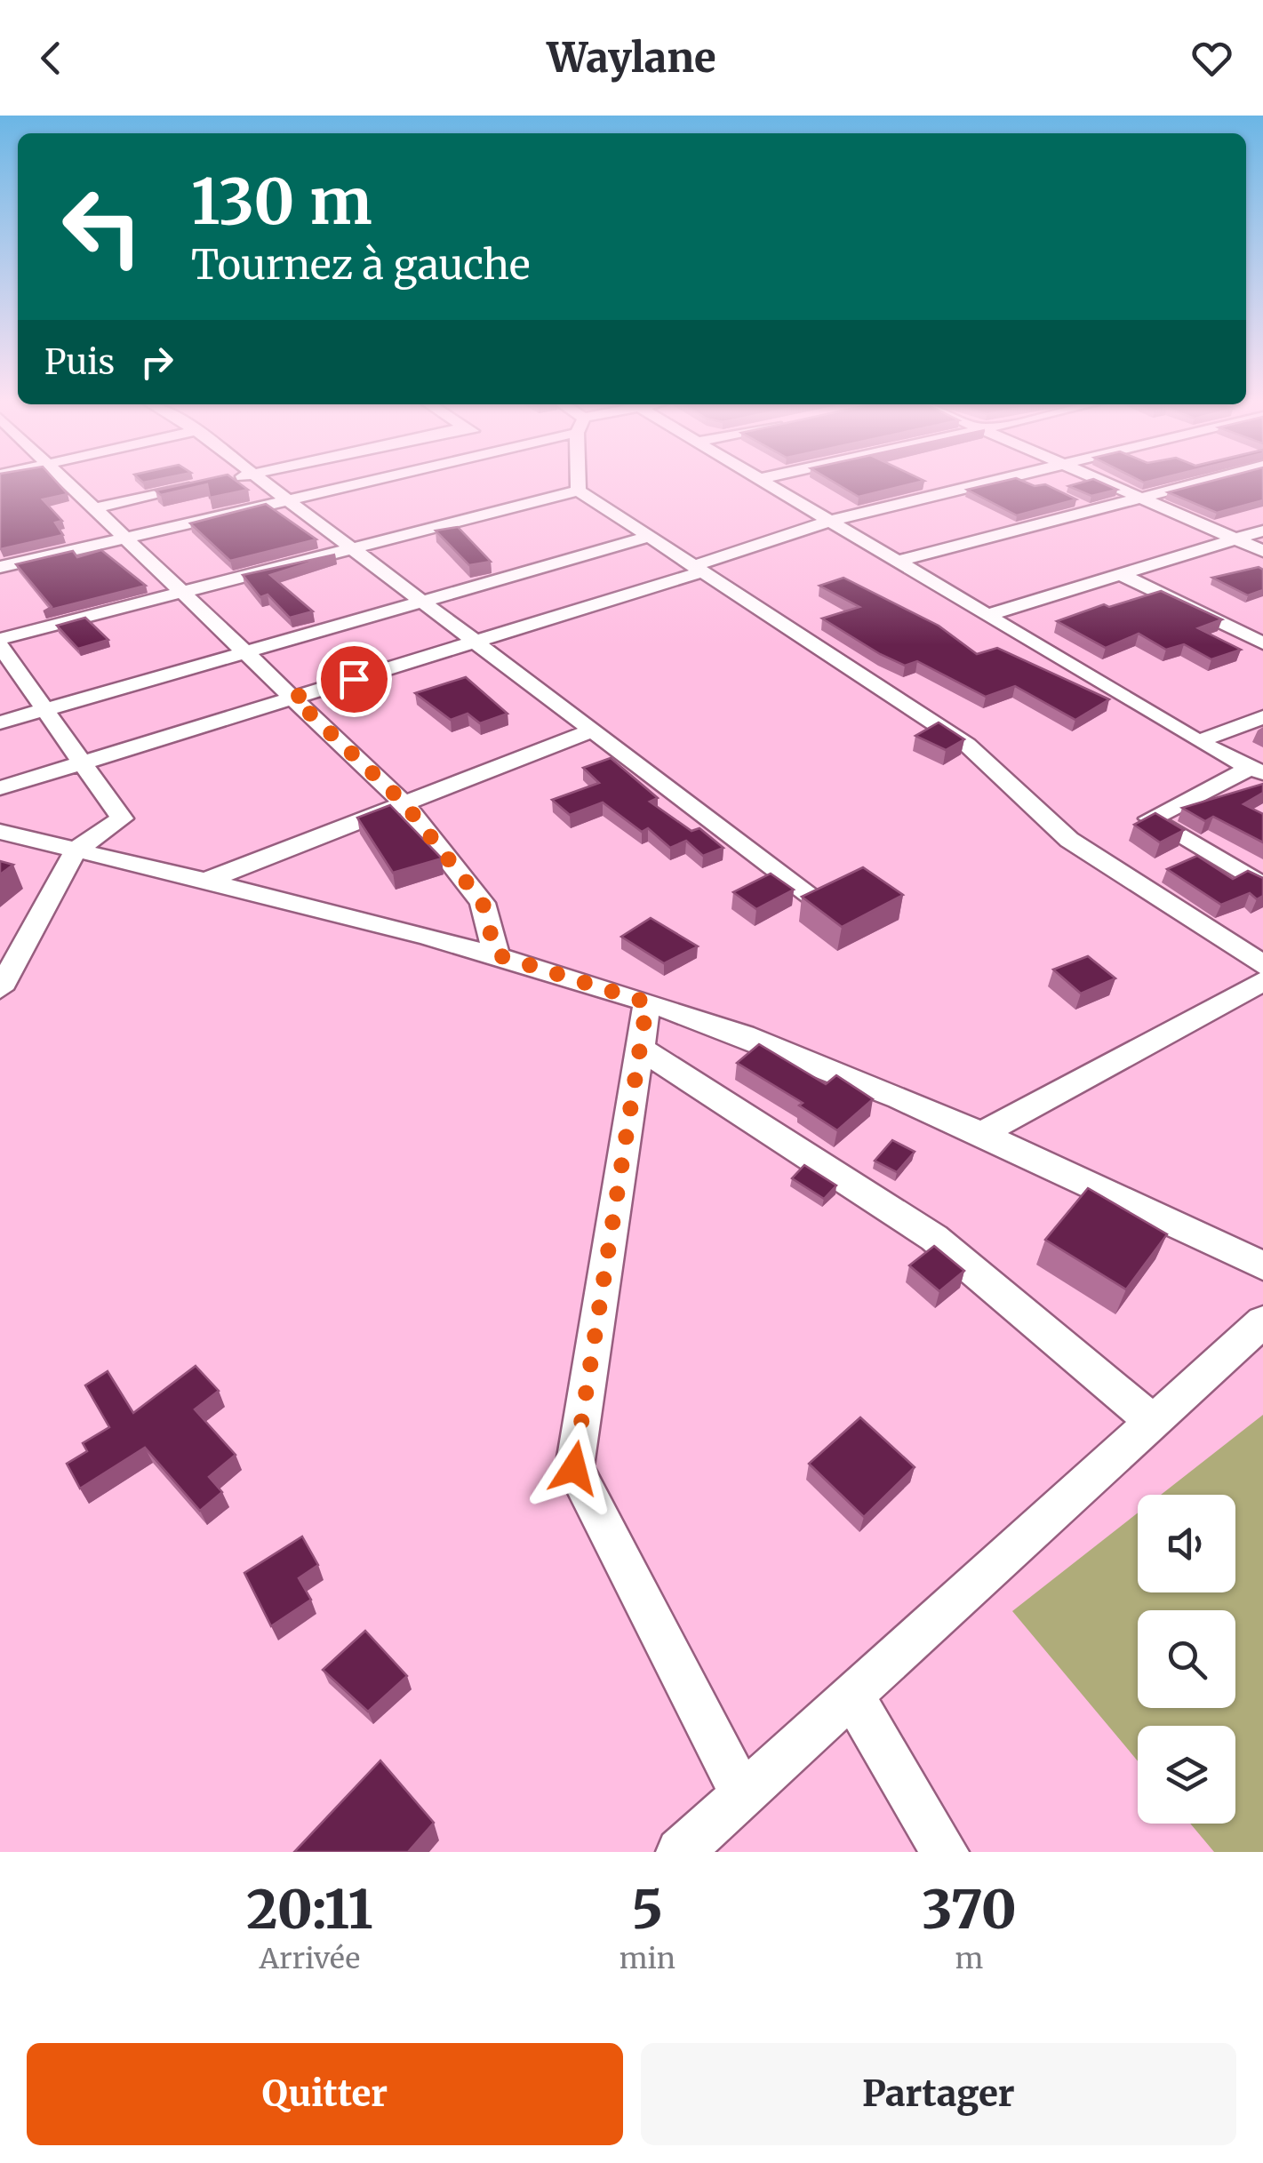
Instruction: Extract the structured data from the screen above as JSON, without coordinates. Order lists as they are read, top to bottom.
{
  "page": {
    "header": "Waylane",
    "turn": ["130 m", "Tournez à gauche"],
    "then": "Puis",
    "eta": [
      "20:11",
      "Arrivée",
      "5",
      "min",
      "370",
      "m"
    ],
    "buttons": ["Quitter", "Partager"]
  }
}
